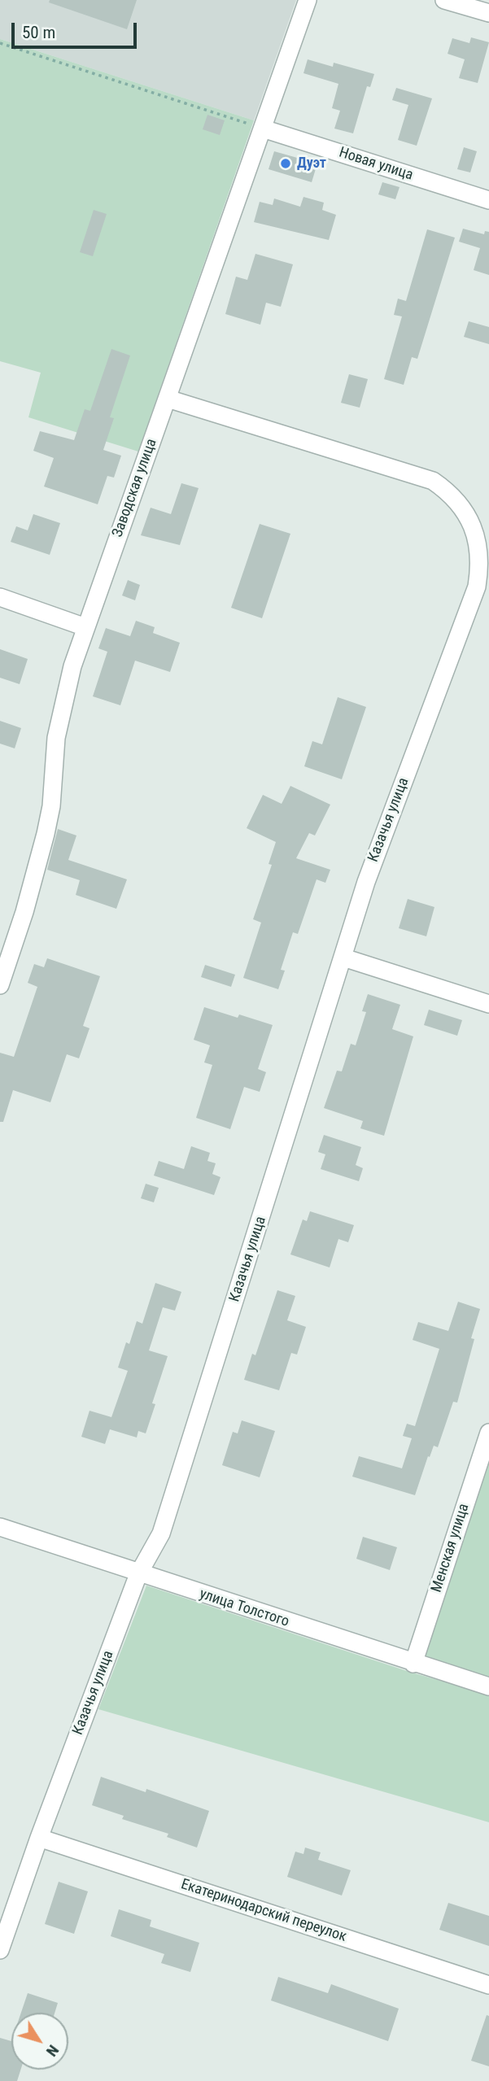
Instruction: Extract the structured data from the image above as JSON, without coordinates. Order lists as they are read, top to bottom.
{
  "streets": {
    "street": [
      "Новая улица",
      "Заводская улица",
      "Казачья улица",
      "Менская улица",
      "улица Толстого",
      "Екатеринодарский переулок"
    ]
  },
  "crossings": [
    ["Новая улица", "Заводская улица"],
    ["Казачья улица", "улица Толстого"],
    ["Казачья улица", "Екатеринодарский переулок"],
    ["Менская улица", "улица Толстого"]
  ],
  "places": ["Дуэт"],
  "scale_bar": "50 m",
  "north": "bottom right"
}
